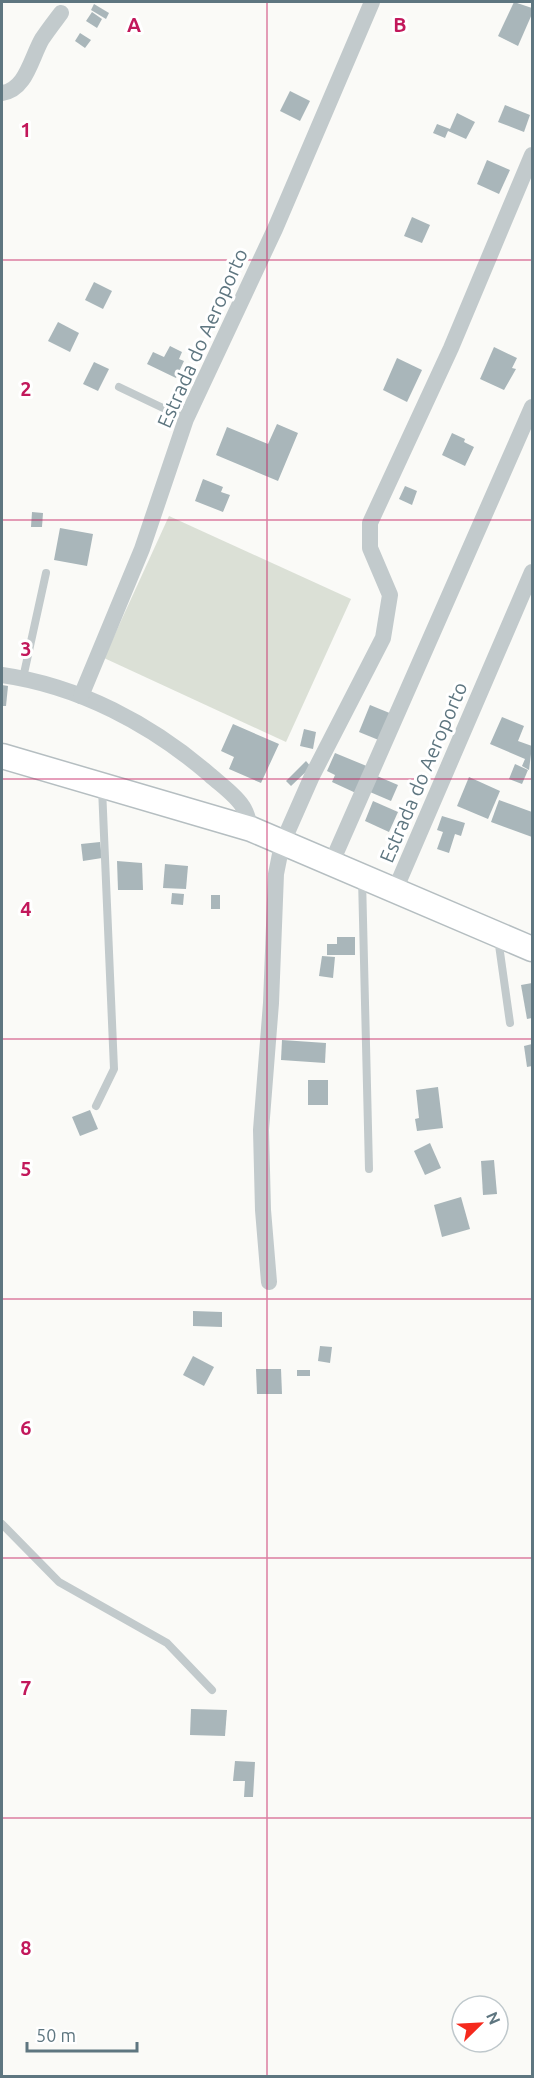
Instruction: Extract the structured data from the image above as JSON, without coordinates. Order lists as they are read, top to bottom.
{
  "streets": {
    "street": ["Estrada do Aeroporto"]
  },
  "scale_bar": "50 m",
  "north": "top right",
  "grid": {
    "columns": ["A", "B"],
    "rows": [
      "1",
      "2",
      "3",
      "4",
      "5",
      "6",
      "7",
      "8"
    ]
  }
}
